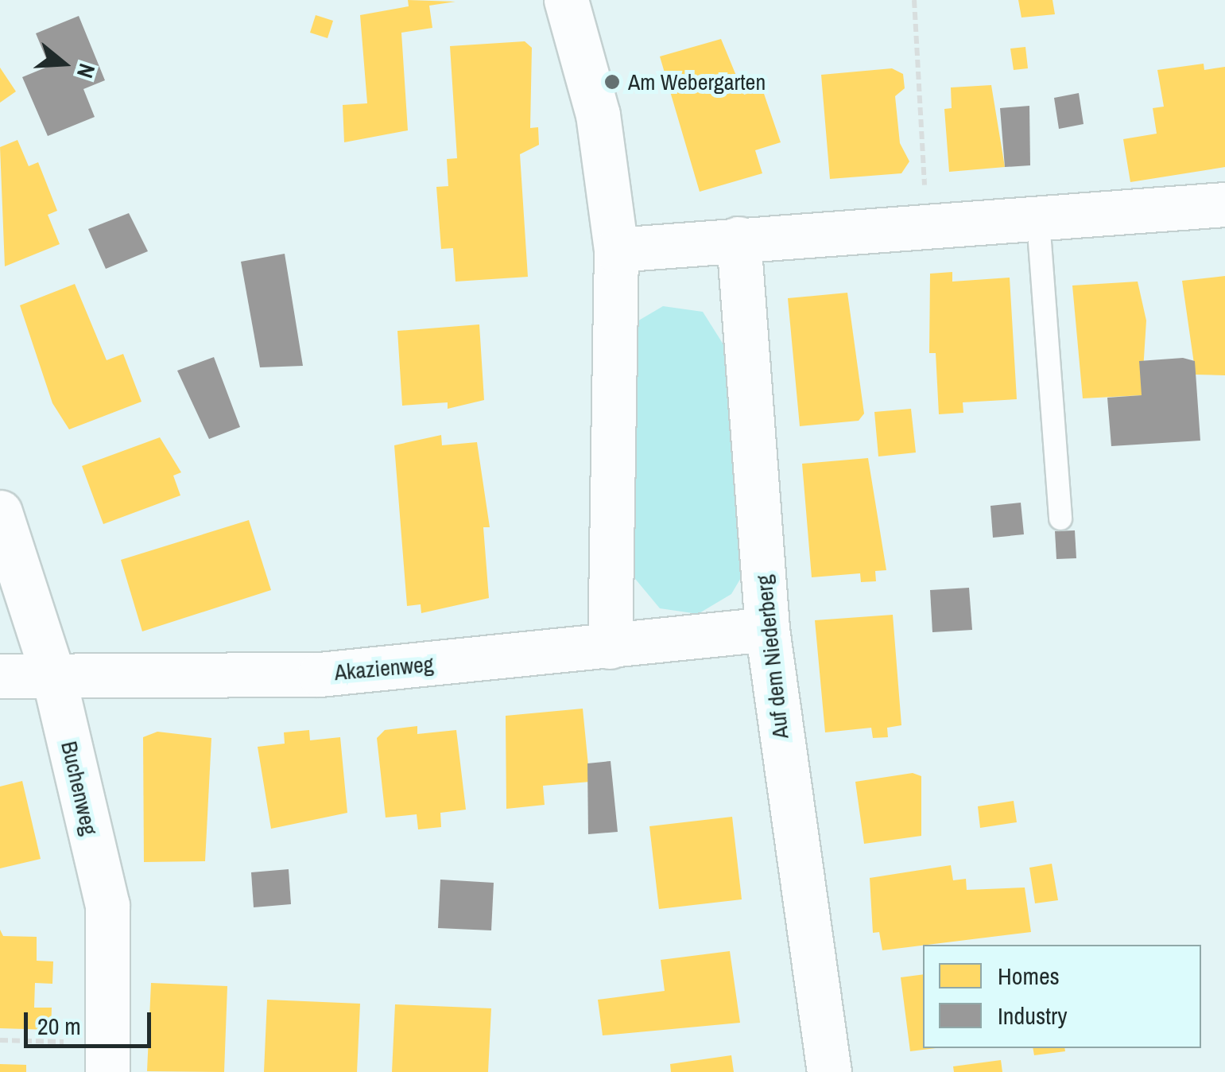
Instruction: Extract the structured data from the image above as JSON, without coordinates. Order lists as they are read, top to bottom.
{
  "streets": {
    "street": ["Auf dem Niederberg", "Akazienweg", "Buchenweg"]
  },
  "crossings": [
    ["Auf dem Niederberg", "Akazienweg"],
    ["Akazienweg", "Buchenweg"]
  ],
  "places": ["Am Webergarten"],
  "legend": ["Homes", "Industry"],
  "scale_bar": "20 m",
  "north": "right"
}
